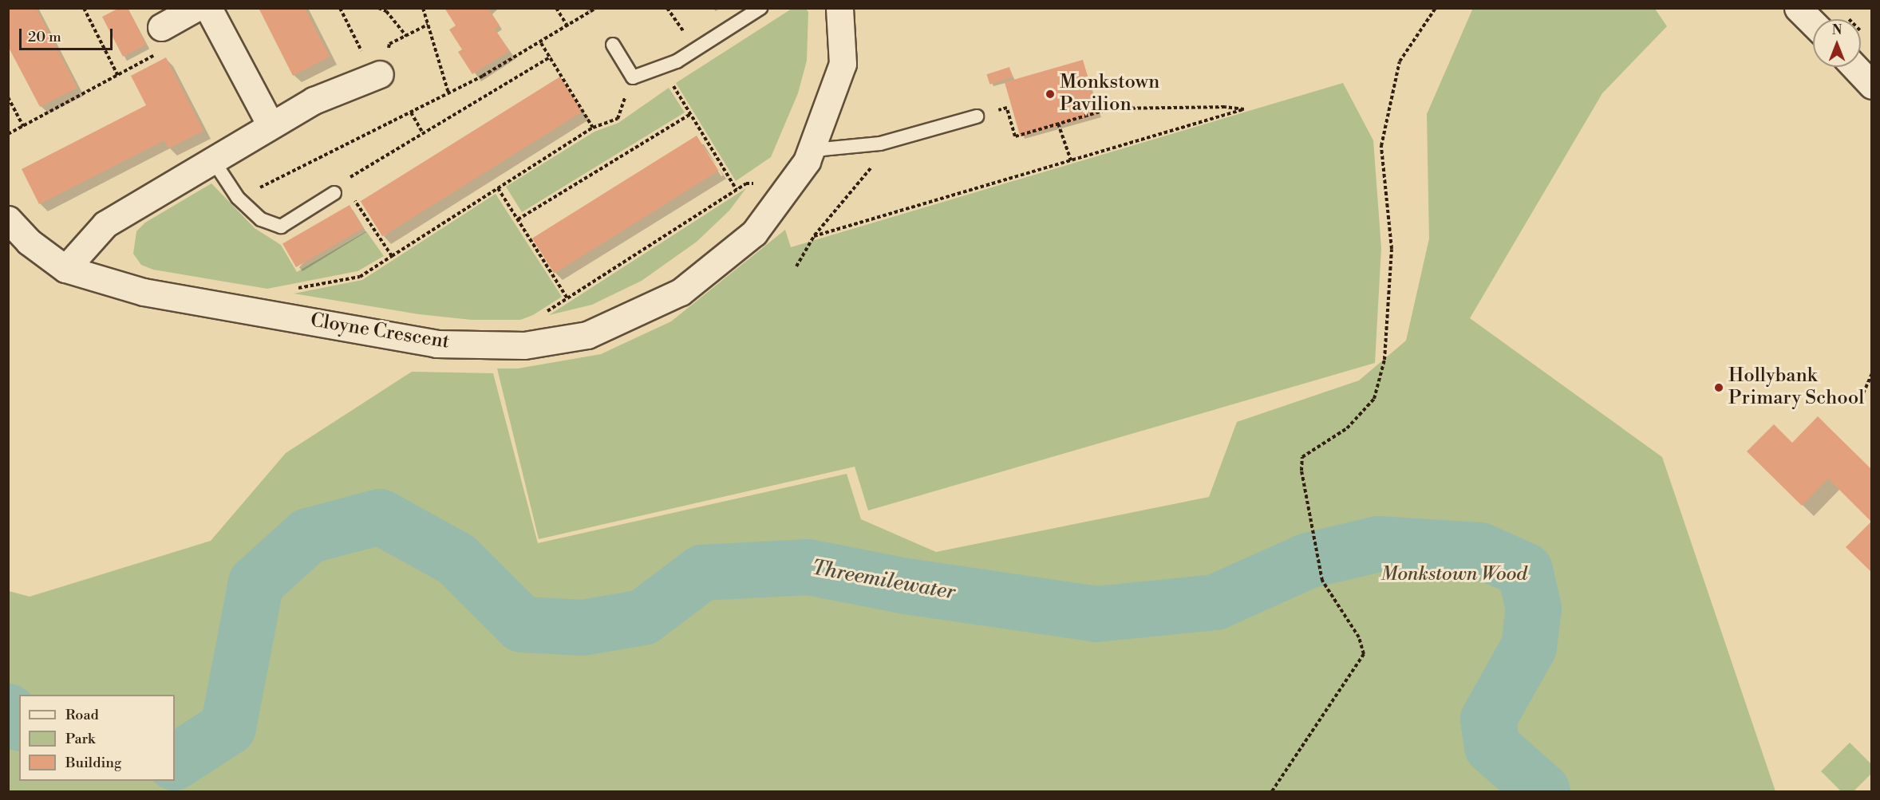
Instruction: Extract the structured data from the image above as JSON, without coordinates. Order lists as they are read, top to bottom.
{
  "streets": {
    "street": ["Cloyne Crescent"]
  },
  "water": ["Threemilewater"],
  "parks": ["Monkstown Wood"],
  "places": ["Monkstown Pavilion", "Hollybank Primary School"],
  "legend": ["Road", "Park", "Building"],
  "scale_bar": "20 m",
  "north": "top"
}
